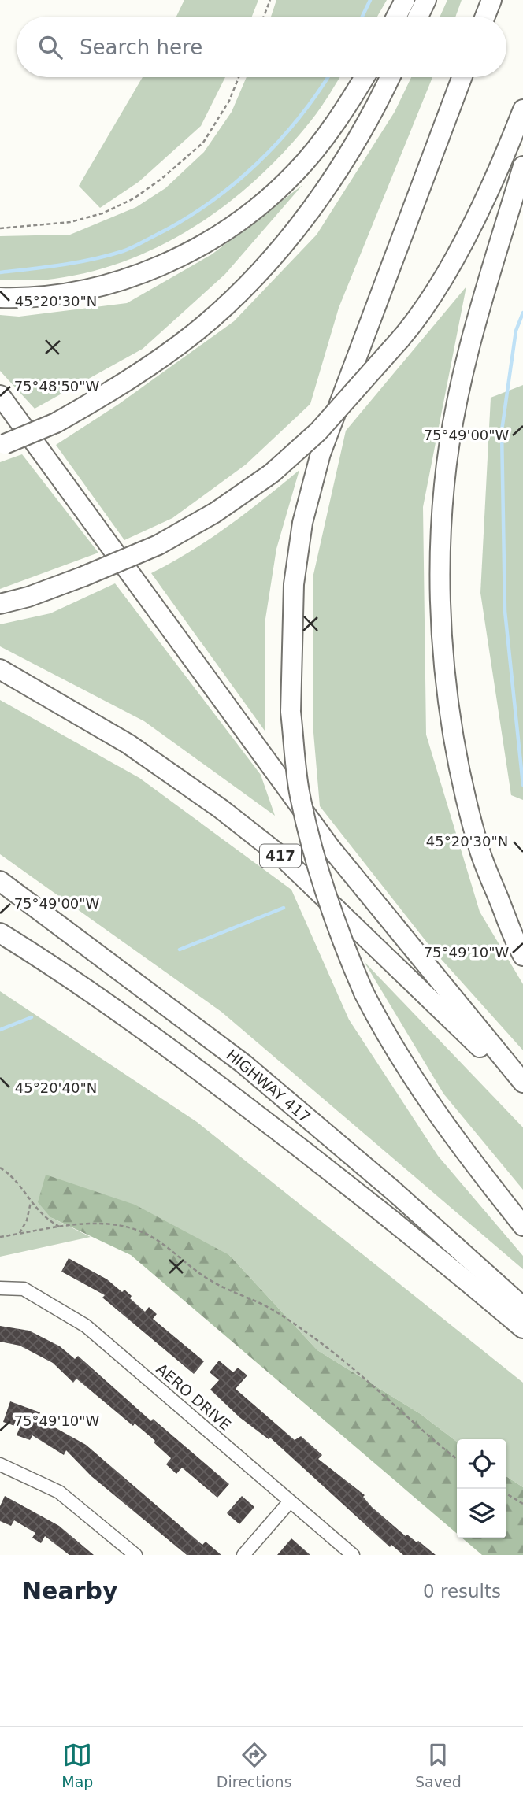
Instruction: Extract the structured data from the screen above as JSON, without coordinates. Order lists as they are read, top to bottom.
{
  "streets": {
    "highway": ["417", "HIGHWAY 417"],
    "street": ["AERO DRIVE"]
  },
  "page": {
    "search": "Search here",
    "heading": ["Nearby", "0 results"],
    "nav": ["Map", "Directions", "Saved"]
  },
  "coordinates": [
    "45°20'30\"N",
    "75°48'50\"W",
    "75°49'00\"W",
    "75°49'10\"W",
    "45°20'40\"N"
  ]
}
